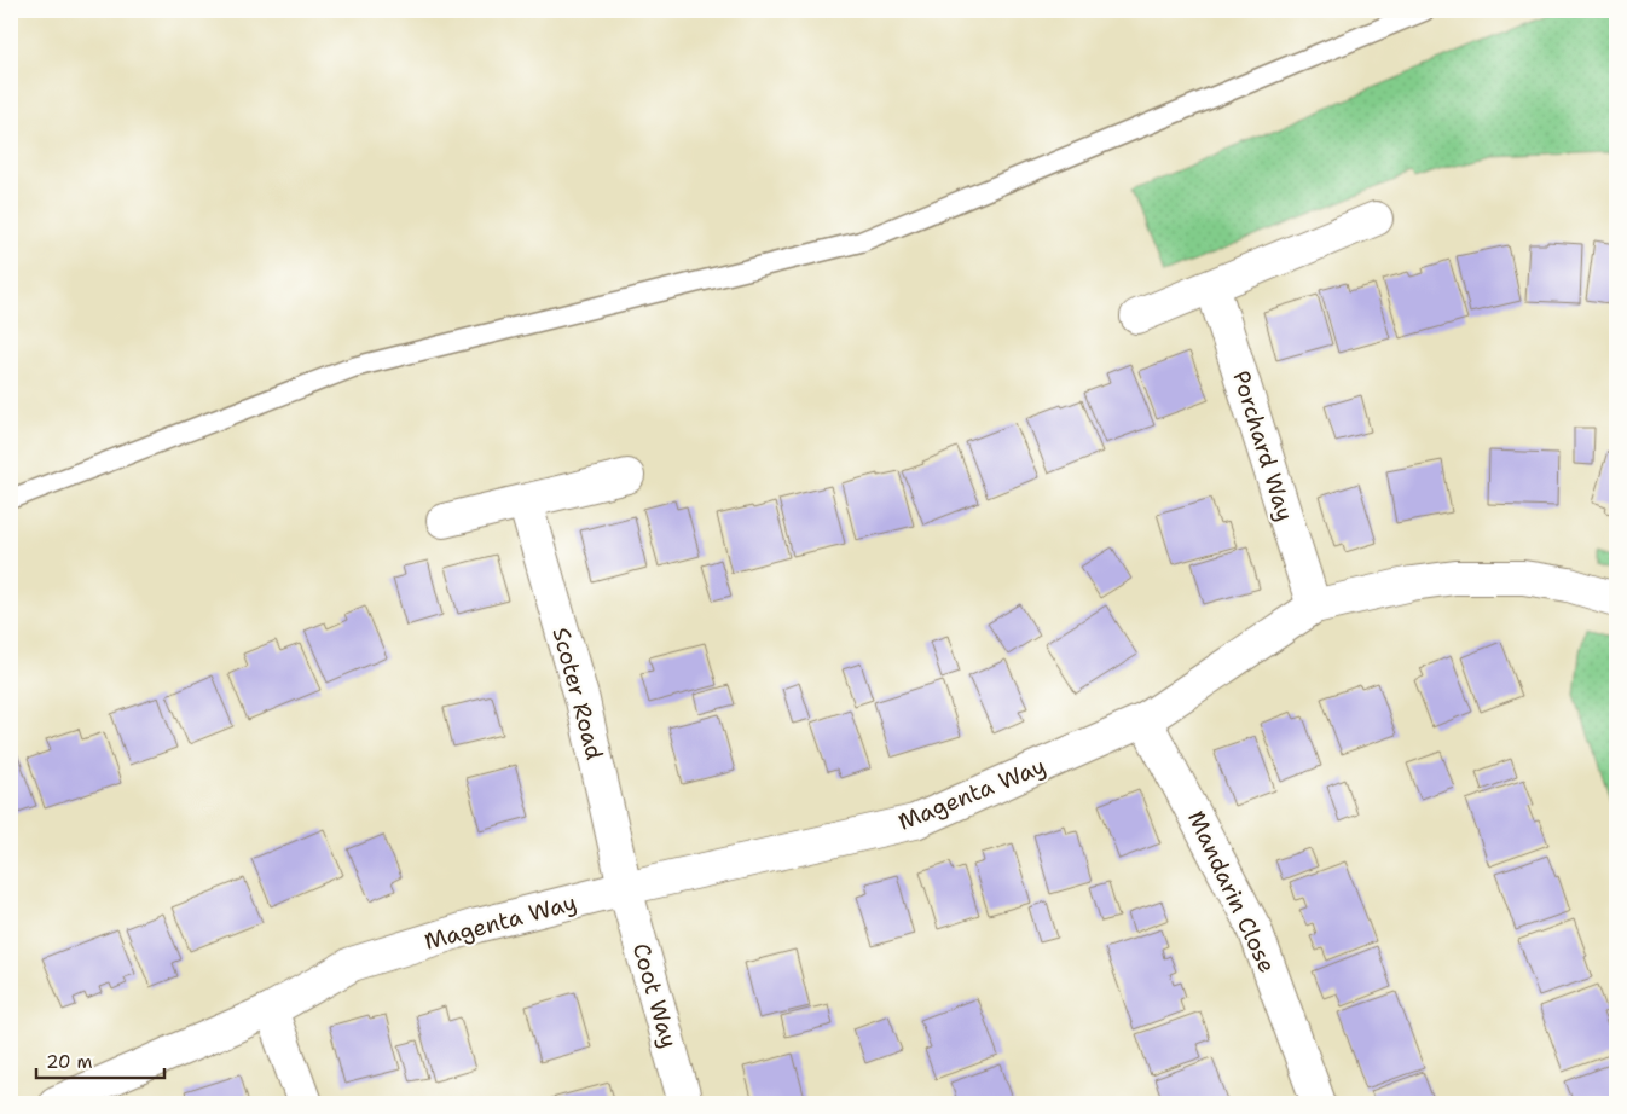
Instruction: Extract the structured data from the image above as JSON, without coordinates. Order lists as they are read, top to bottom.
{
  "streets": {
    "street": [
      "Porchard Way",
      "Scoter Road",
      "Magenta Way",
      "Mandarin Close",
      "Coot Way"
    ]
  },
  "crossings": [
    ["Porchard Way", "Magenta Way"],
    ["Scoter Road", "Magenta Way"],
    ["Scoter Road", "Coot Way"],
    ["Magenta Way", "Mandarin Close"],
    ["Magenta Way", "Coot Way"]
  ],
  "scale_bar": "20 m"
}
